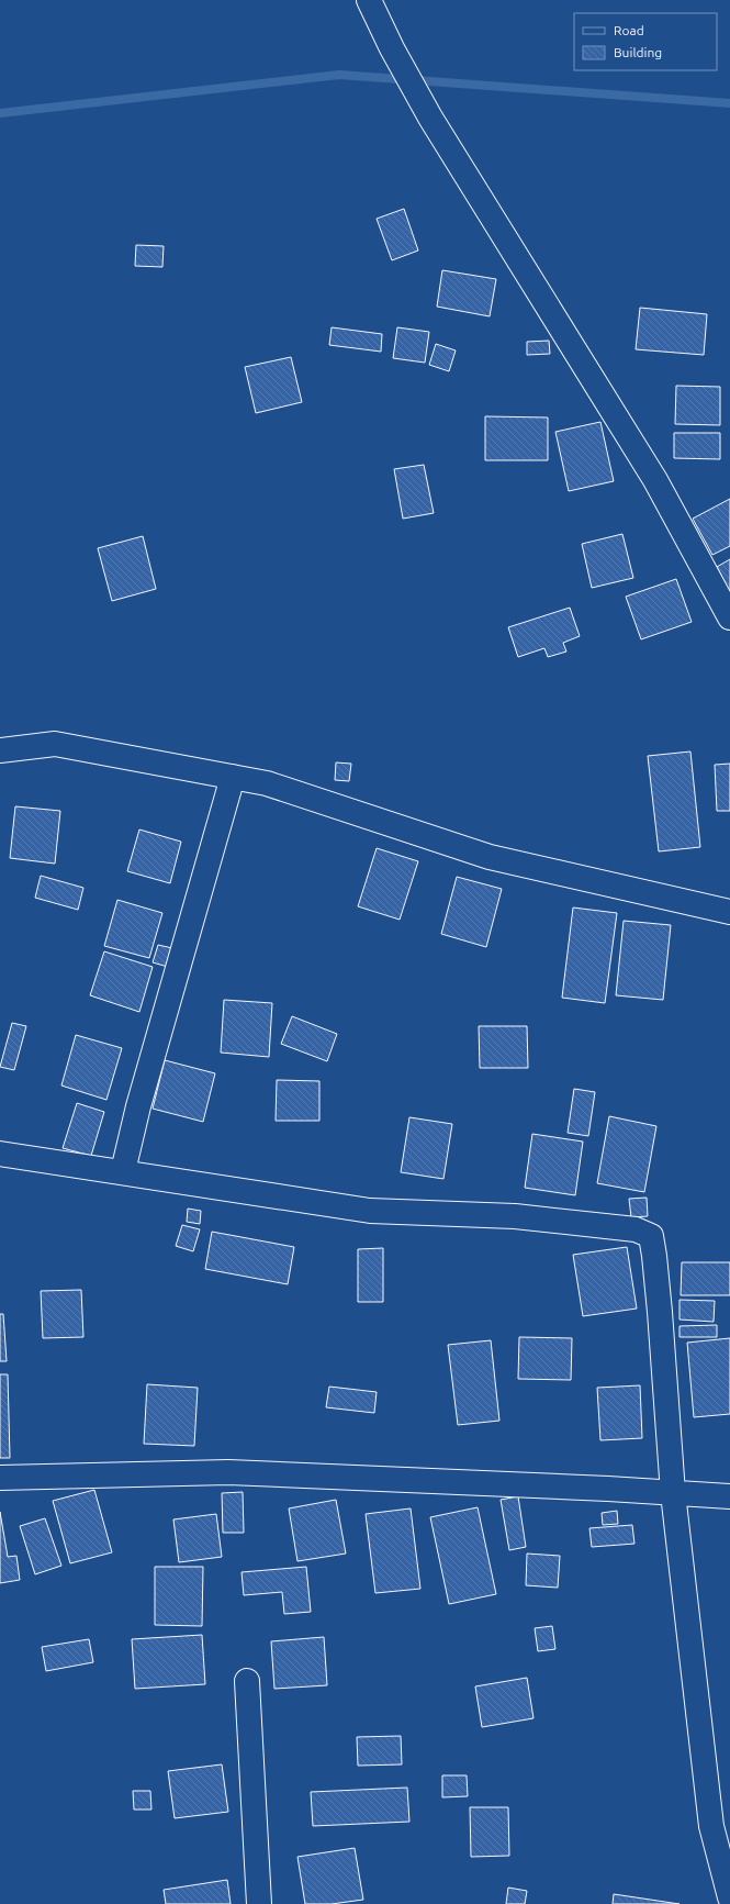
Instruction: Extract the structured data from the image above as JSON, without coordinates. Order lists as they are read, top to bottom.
{
  "legend": ["Road", "Building"]
}
